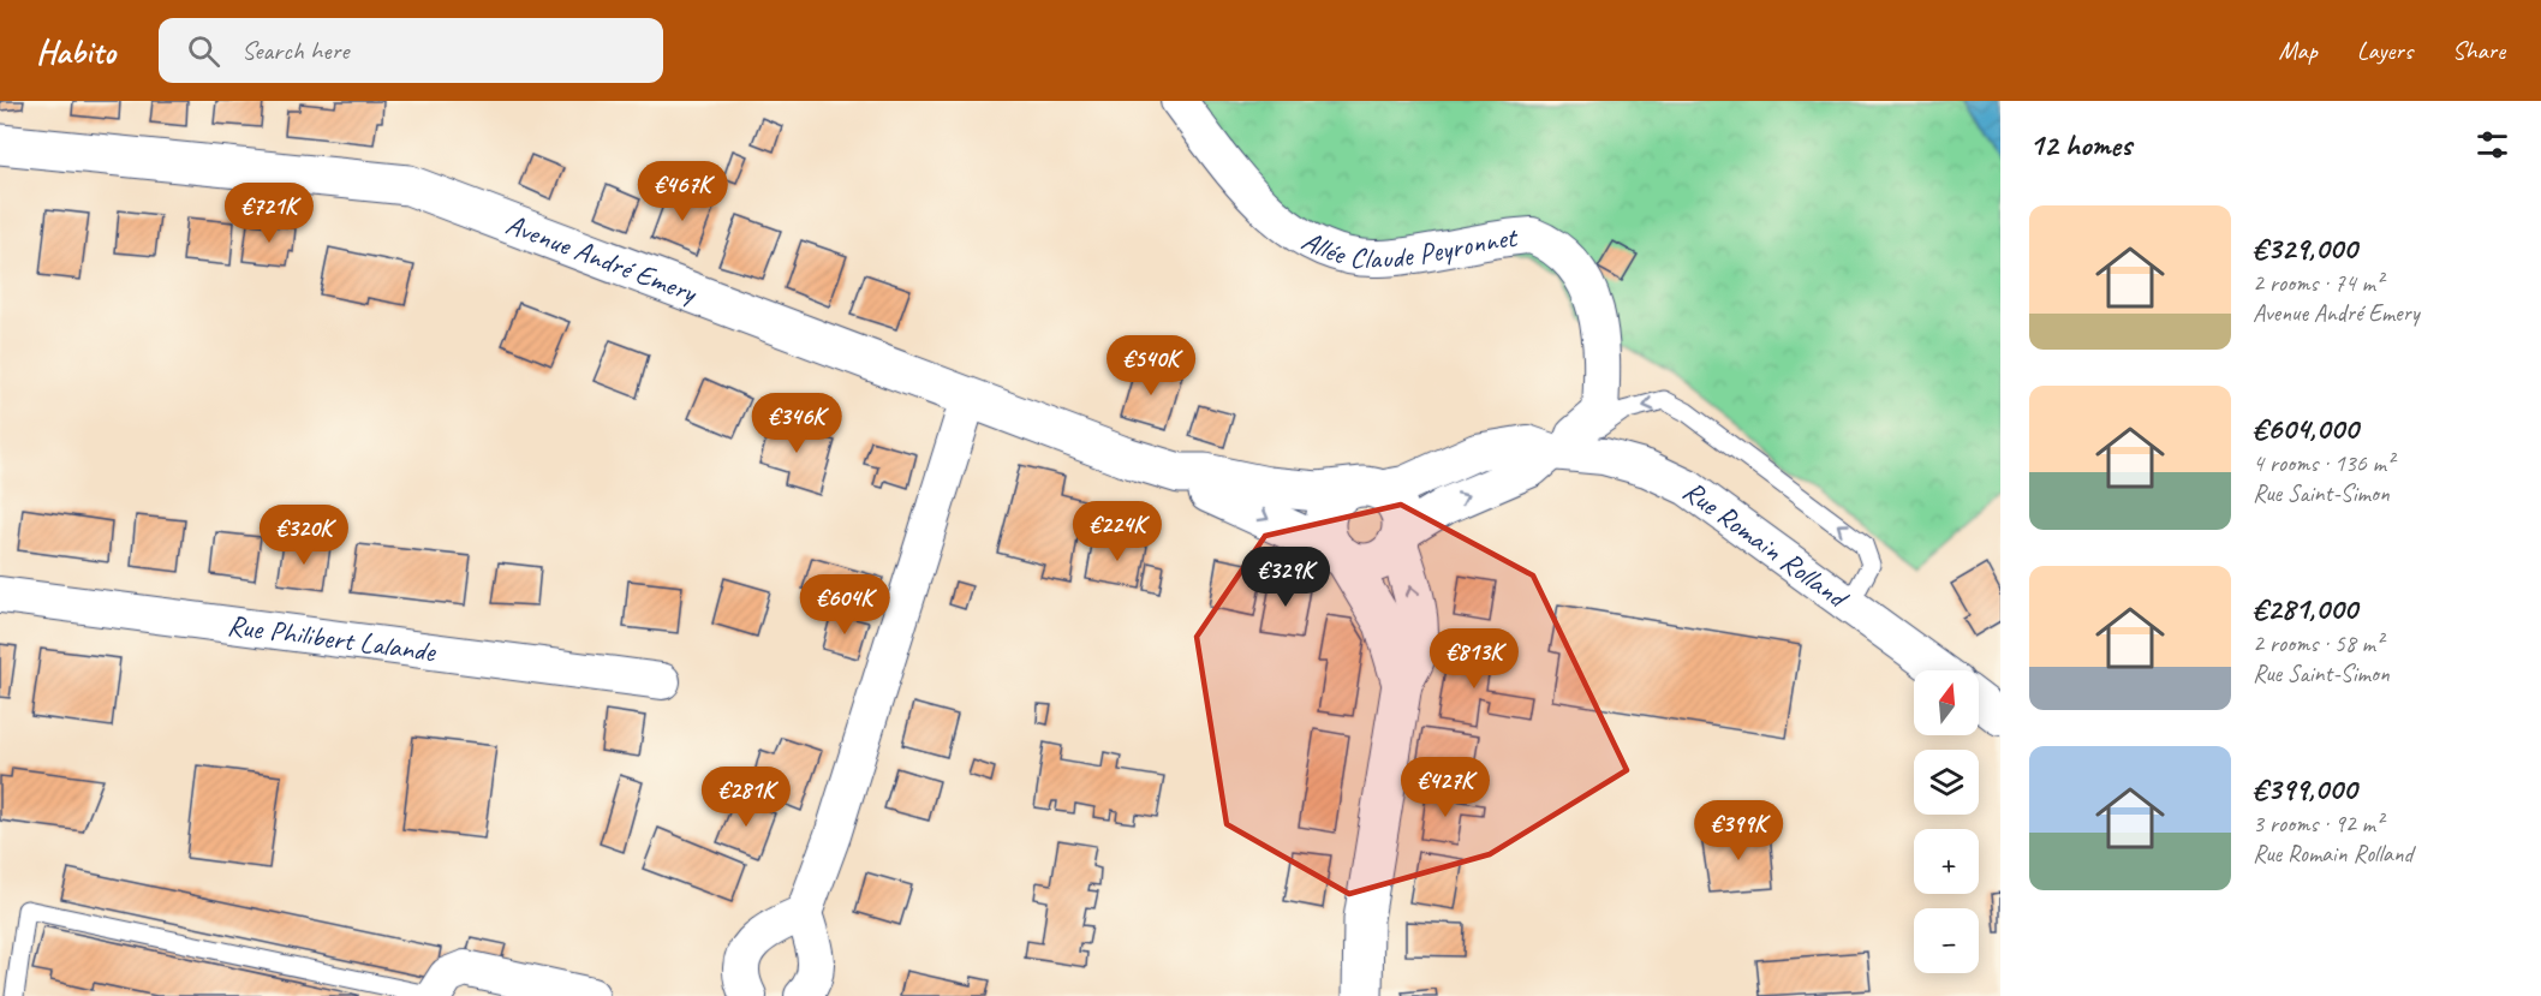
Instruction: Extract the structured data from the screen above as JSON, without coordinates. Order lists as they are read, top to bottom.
{
  "streets": {
    "street": [
      "Allée Claude Peyronnet",
      "Avenue André Emery",
      "Rue Romain Rolland",
      "Rue Philibert Lalande"
    ]
  },
  "crossings": [
    ["Allée Claude Peyronnet", "Rue Romain Rolland"],
    ["Avenue André Emery", "Rue Romain Rolland"]
  ],
  "north": "top",
  "page": {
    "header": "Habito",
    "search": "Search here",
    "nav": ["Map", "Layers", "Share"],
    "heading": "12 homes",
    "price": [
      "€467K",
      "€721K",
      "€540K",
      "€346K",
      "€224K",
      "€320K",
      "€329K",
      "€604K",
      "€813K",
      "€427K",
      "€281K",
      "€399K"
    ],
    "list": [
      {
        "name": "€329,000",
        "note": "2 rooms · 74 m² · Avenue André Emery"
      },
      {
        "name": "€604,000",
        "note": "4 rooms · 136 m² · Rue Saint-Simon"
      },
      {
        "name": "€281,000",
        "note": "2 rooms · 58 m² · Rue Saint-Simon"
      },
      {
        "name": "€399,000",
        "note": "3 rooms · 92 m² · Rue Romain Rolland"
      }
    ],
    "map_buttons": ["+", "−"]
  }
}
